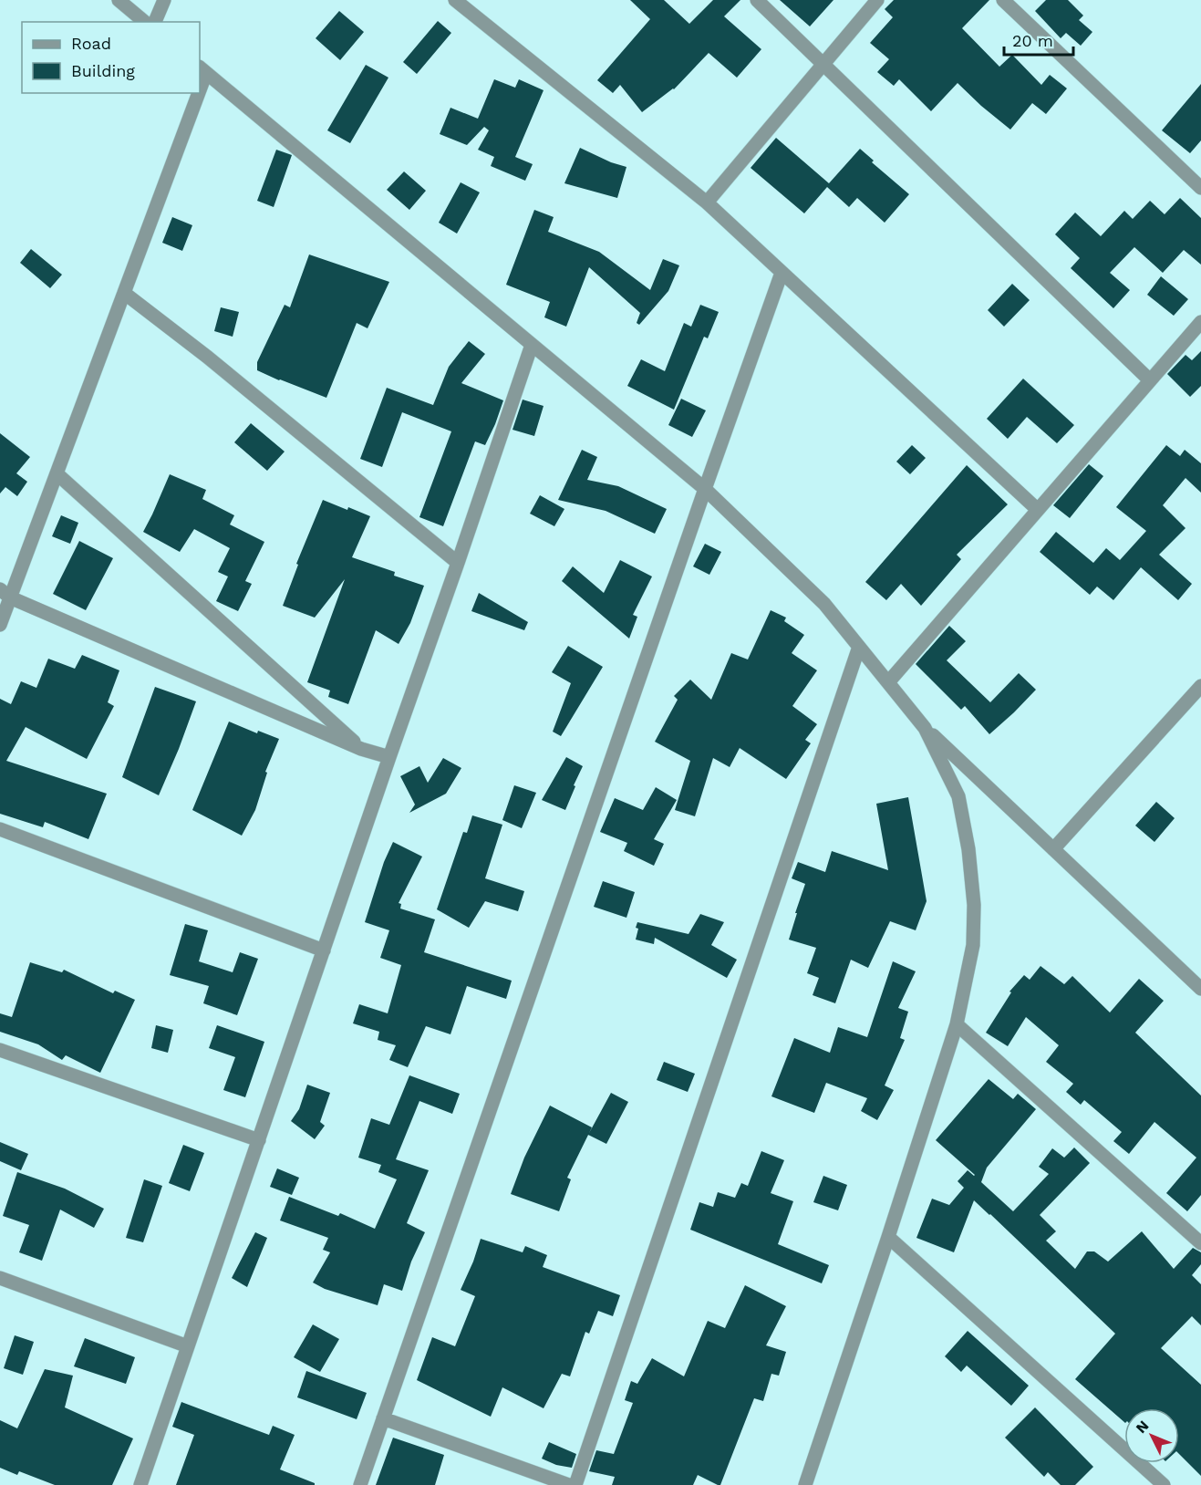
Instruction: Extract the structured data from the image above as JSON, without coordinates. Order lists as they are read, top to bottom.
{
  "legend": ["Road", "Building"],
  "scale_bar": "20 m",
  "north": "top left"
}
